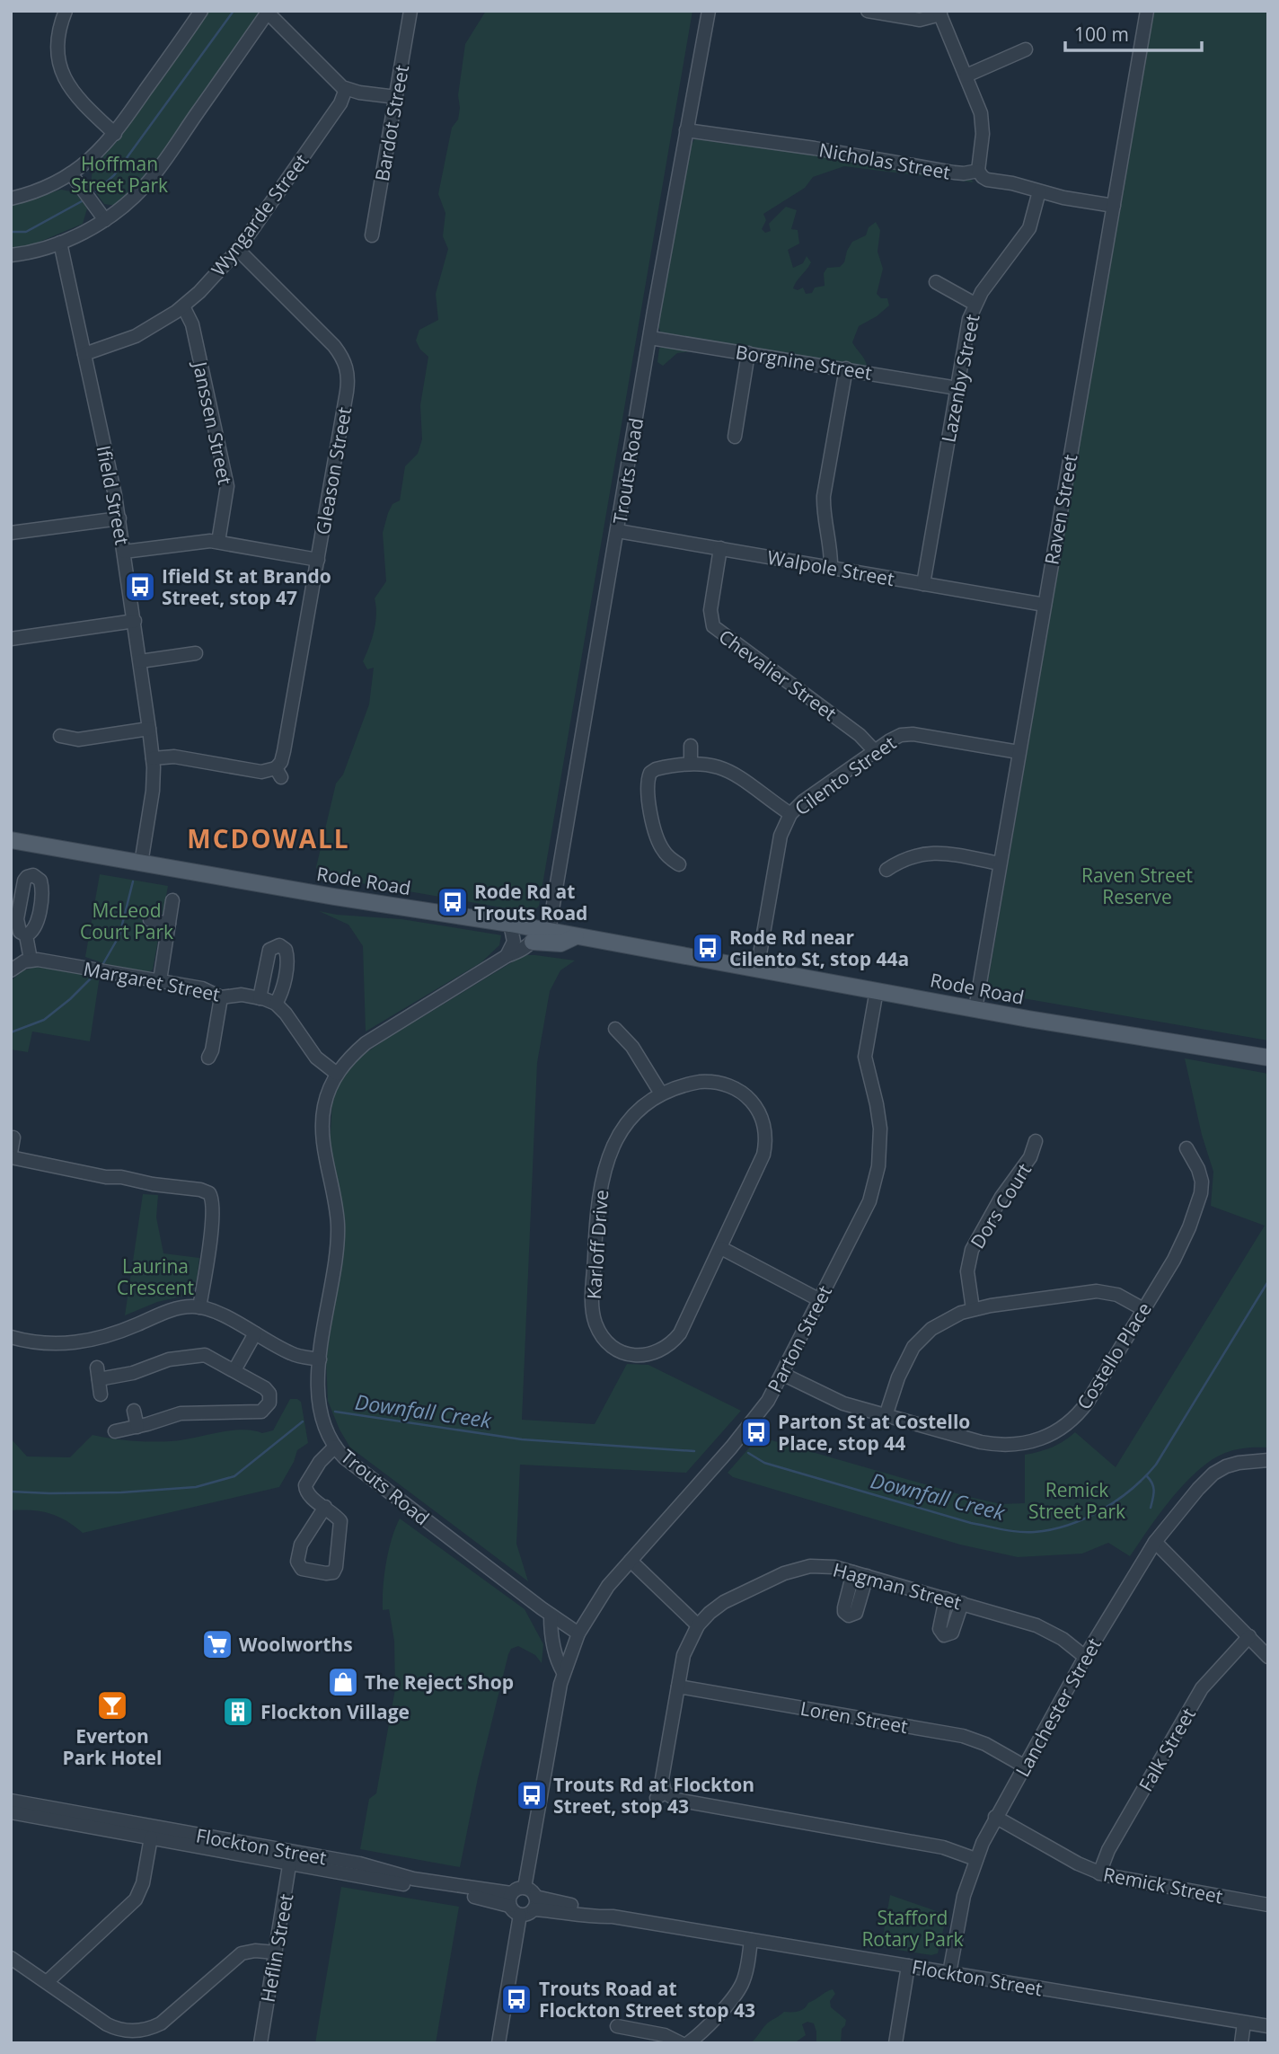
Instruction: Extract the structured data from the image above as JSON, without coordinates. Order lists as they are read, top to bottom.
{
  "streets": {
    "main road": ["Rode Road"],
    "street": [
      "Bardot Street",
      "Nicholas Street",
      "Wyngarde Street",
      "Borgnine Street",
      "Lazenby Street",
      "Janssen Street",
      "Gleason Street",
      "Trouts Road",
      "Ifield Street",
      "Raven Street",
      "Walpole Street",
      "Chevalier Street",
      "Cilento Street",
      "Margaret Street",
      "Dors Court",
      "Karloff Drive",
      "Parton Street",
      "Costello Place",
      "Hagman Street",
      "Lanchester Street",
      "Loren Street",
      "Falk Street",
      "Flockton Street",
      "Remick Street",
      "Heflin Street"
    ]
  },
  "crossings": [
    ["Nicholas Street", "Lazenby Street"],
    ["Nicholas Street", "Trouts Road"],
    ["Nicholas Street", "Raven Street"],
    ["Wyngarde Street", "Janssen Street"],
    ["Wyngarde Street", "Gleason Street"],
    ["Wyngarde Street", "Ifield Street"],
    ["Borgnine Street", "Lazenby Street"],
    ["Borgnine Street", "Trouts Road"],
    ["Lazenby Street", "Walpole Street"],
    ["Gleason Street", "Ifield Street"],
    ["Trouts Road", "Walpole Street"],
    ["Trouts Road", "Rode Road"],
    ["Trouts Road", "Parton Street"],
    ["Ifield Street", "Rode Road"],
    ["Raven Street", "Walpole Street"],
    ["Raven Street", "Cilento Street"],
    ["Raven Street", "Rode Road"],
    ["Walpole Street", "Chevalier Street"],
    ["Chevalier Street", "Cilento Street"],
    ["Cilento Street", "Rode Road"],
    ["Rode Road", "Parton Street"],
    ["Parton Street", "Costello Place"],
    ["Hagman Street", "Lanchester Street"],
    ["Hagman Street", "Loren Street"],
    ["Lanchester Street", "Loren Street"],
    ["Lanchester Street", "Flockton Street"],
    ["Lanchester Street", "Remick Street"],
    ["Falk Street", "Remick Street"],
    ["Flockton Street", "Heflin Street"]
  ],
  "districts": ["MCDOWALL"],
  "water": ["Downfall Creek"],
  "parks": [
    "Hoffman Street Park",
    "Raven Street Reserve",
    "McLeod Court Park",
    "Laurina Crescent",
    "Remick Street Park",
    "Stafford Rotary Park"
  ],
  "places": {
    "bus stop": [
      "Ifield St at Brando Street, stop 47",
      "Rode Rd at Trouts Road",
      "Rode Rd near Cilento St, stop 44a",
      "Parton St at Costello Place, stop 44",
      "Trouts Rd at Flockton Street, stop 43",
      "Trouts Road at Flockton Street stop 43"
    ],
    "supermarket": ["Woolworths"],
    "shop": ["The Reject Shop"],
    "bar": ["Everton Park Hotel"],
    "building": ["Flockton Village"]
  },
  "scale_bar": "100 m"
}
